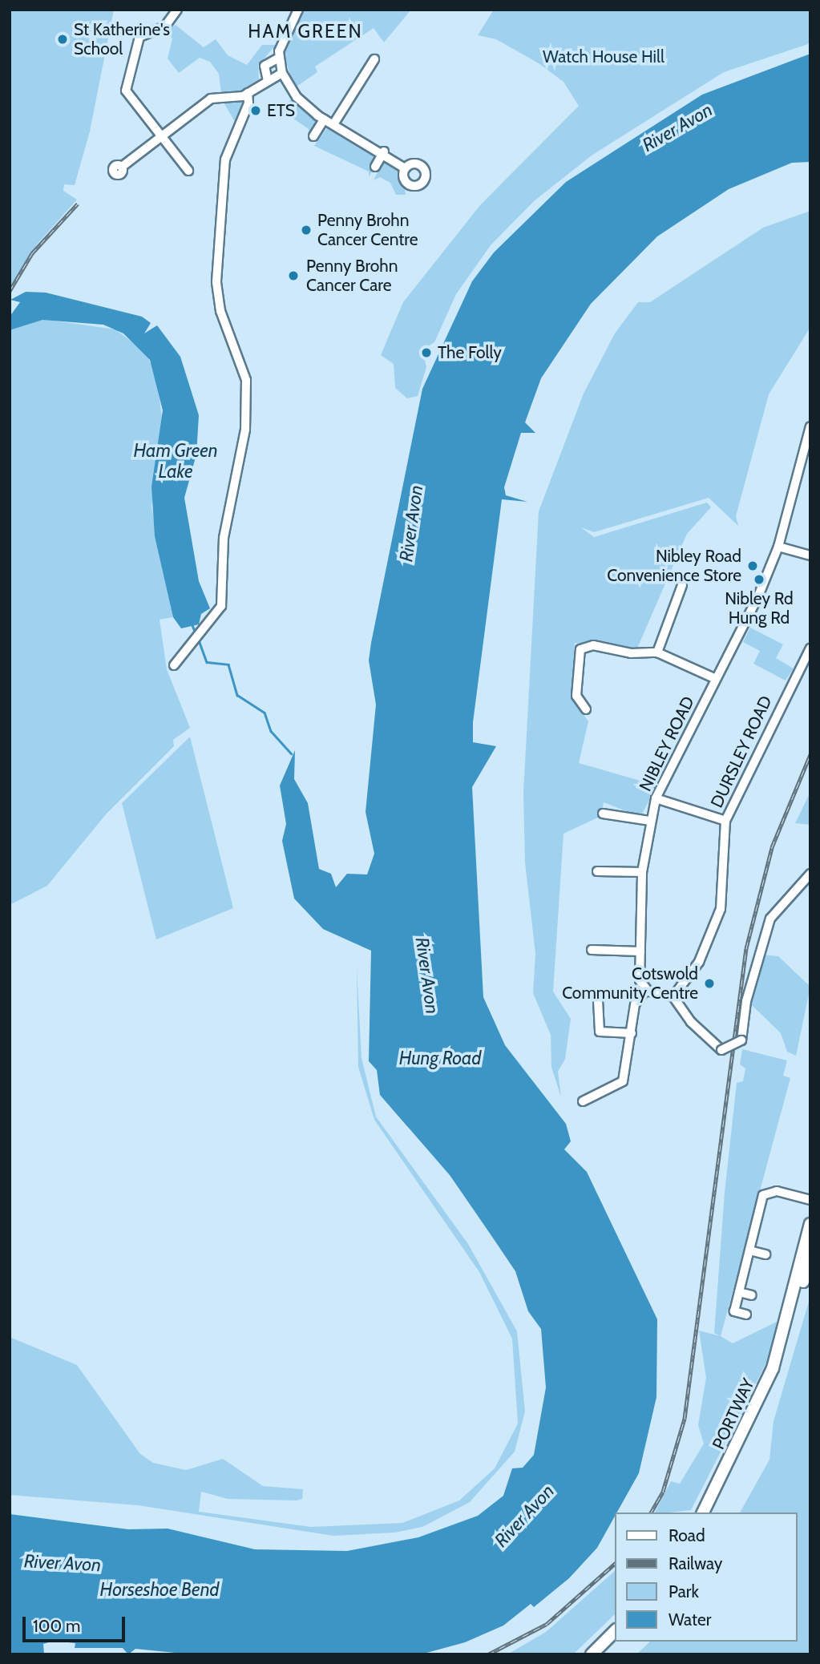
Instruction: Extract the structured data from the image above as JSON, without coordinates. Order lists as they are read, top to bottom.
{
  "streets": {
    "highway": ["PORTWAY"],
    "street": ["NIBLEY ROAD", "DURSLEY ROAD"]
  },
  "districts": ["HAM GREEN"],
  "water": [
    "River Avon",
    "Ham Green Lake",
    "Hung Road",
    "Horseshoe Bend"
  ],
  "parks": ["Watch House Hill"],
  "places": [
    "St Katherine's School",
    "ETS",
    "Penny Brohn Cancer Centre",
    "Penny Brohn Cancer Care",
    "The Folly",
    "Nibley Road Convenience Store",
    "Nibley Rd Hung Rd",
    "Cotswold Community Centre"
  ],
  "legend": [
    "Road",
    "Railway",
    "Park",
    "Water"
  ],
  "scale_bar": "100 m"
}
